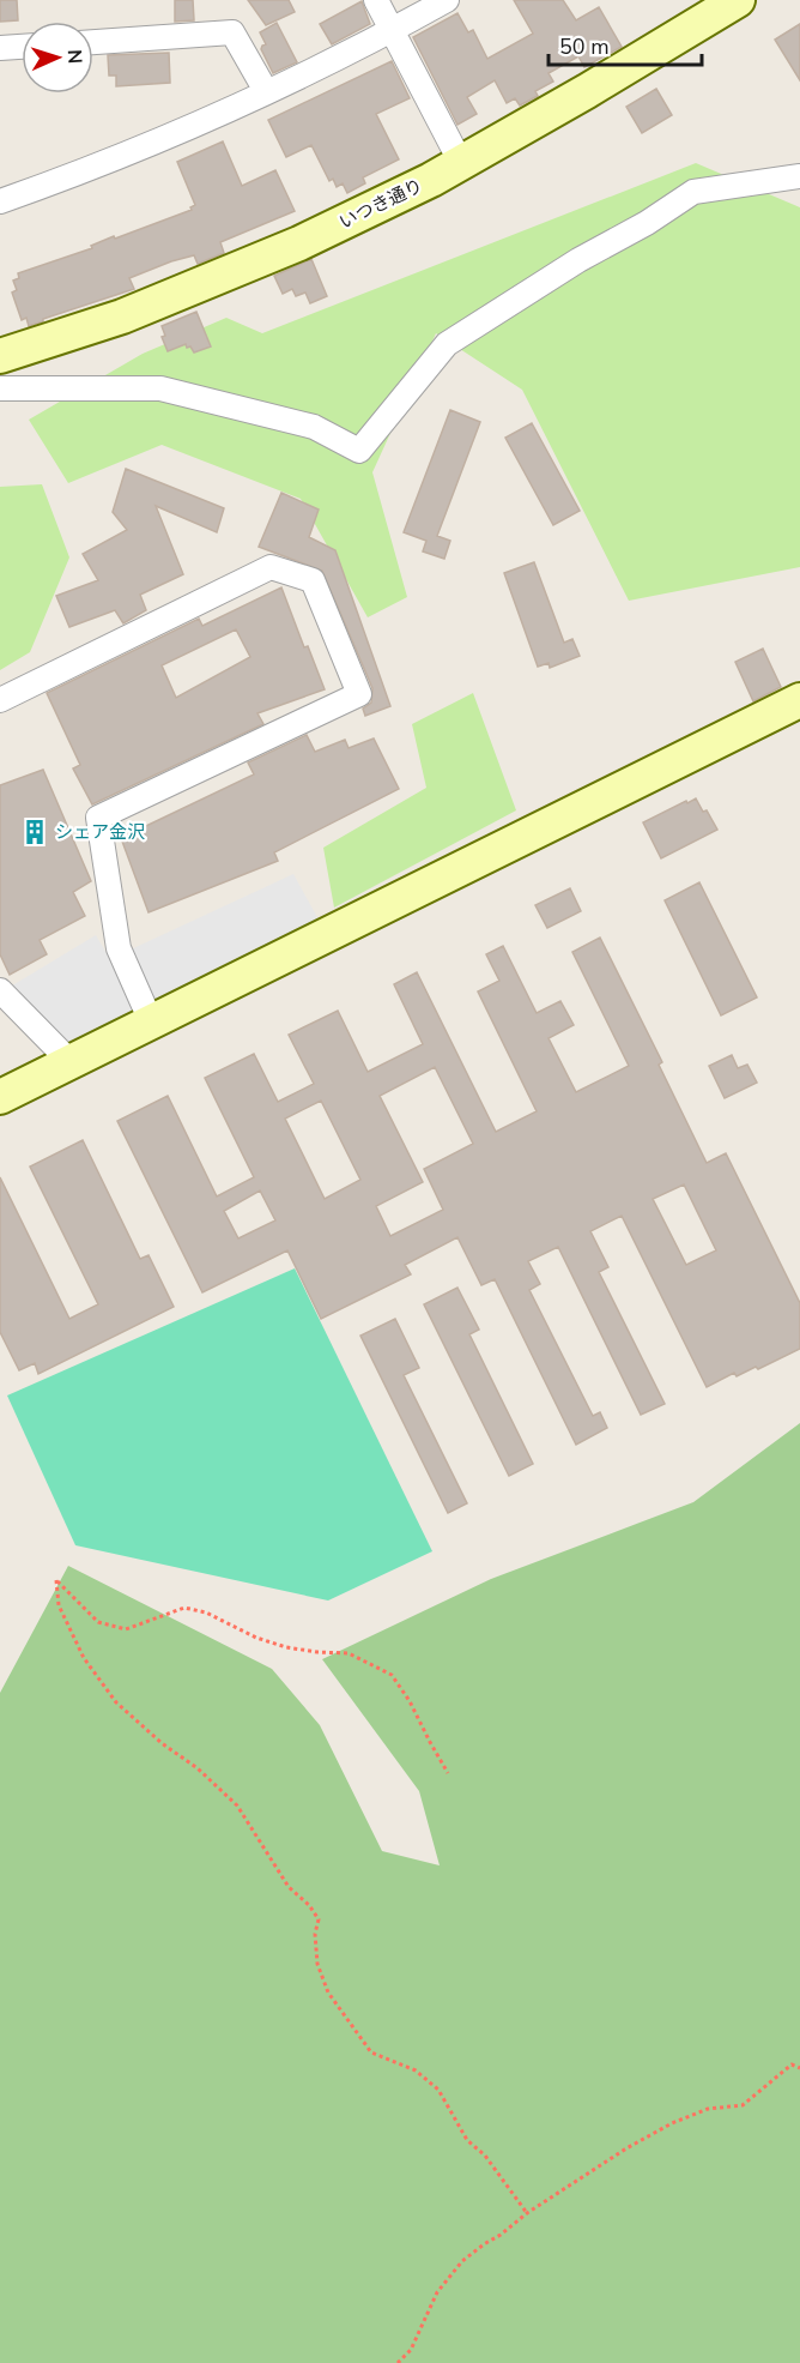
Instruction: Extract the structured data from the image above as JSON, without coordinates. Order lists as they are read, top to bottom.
{
  "streets": {
    "street": ["いつき通り"]
  },
  "places": {
    "building": ["シェア金沢"]
  },
  "scale_bar": "50 m",
  "north": "right"
}
